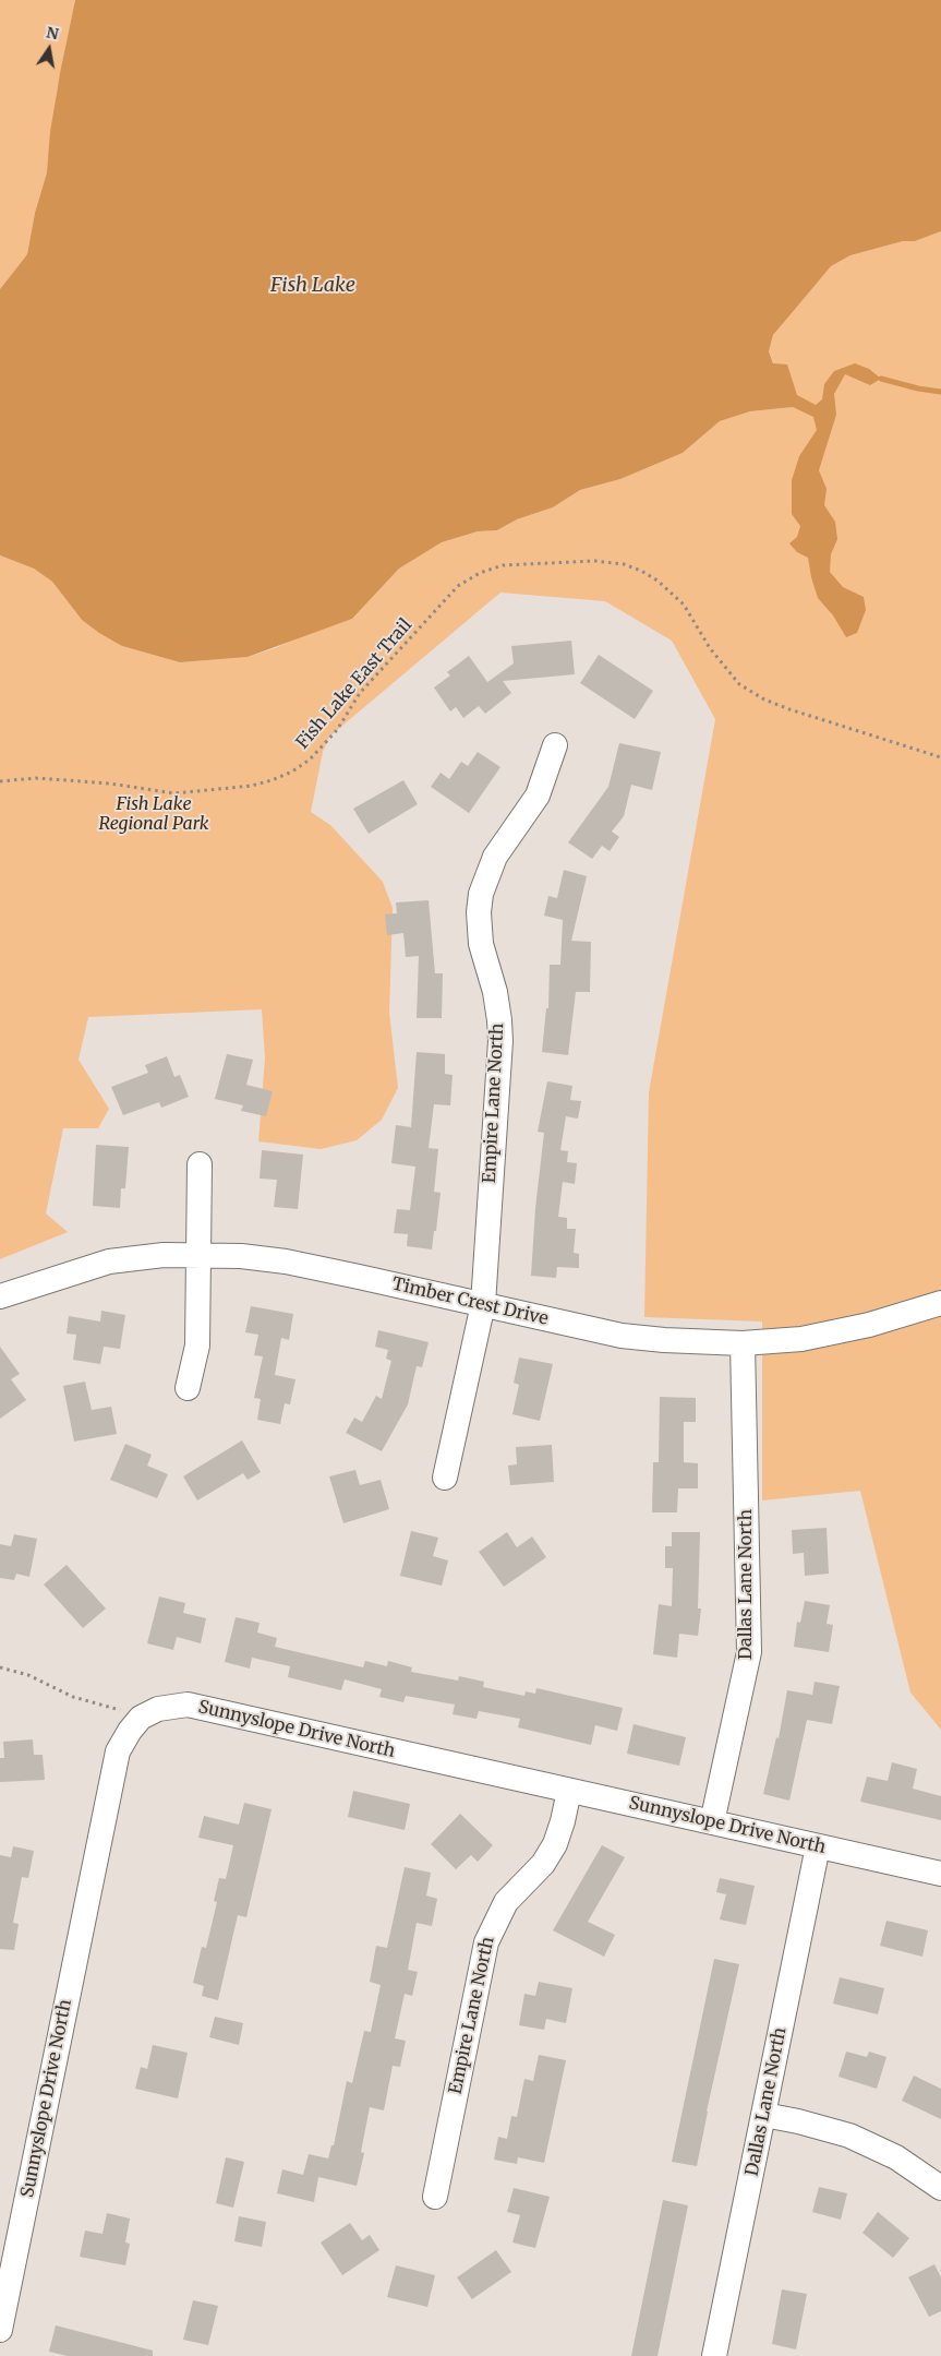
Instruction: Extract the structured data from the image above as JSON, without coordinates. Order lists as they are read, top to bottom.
{
  "streets": {
    "street": [
      "Empire Lane North",
      "Timber Crest Drive",
      "Dallas Lane North",
      "Sunnyslope Drive North"
    ],
    "path": ["Fish Lake East Trail"]
  },
  "crossings": [
    ["Empire Lane North", "Timber Crest Drive"],
    ["Empire Lane North", "Sunnyslope Drive North"],
    ["Timber Crest Drive", "Dallas Lane North"],
    ["Dallas Lane North", "Sunnyslope Drive North"]
  ],
  "water": ["Fish Lake"],
  "parks": ["Fish Lake Regional Park"],
  "north": "top"
}
